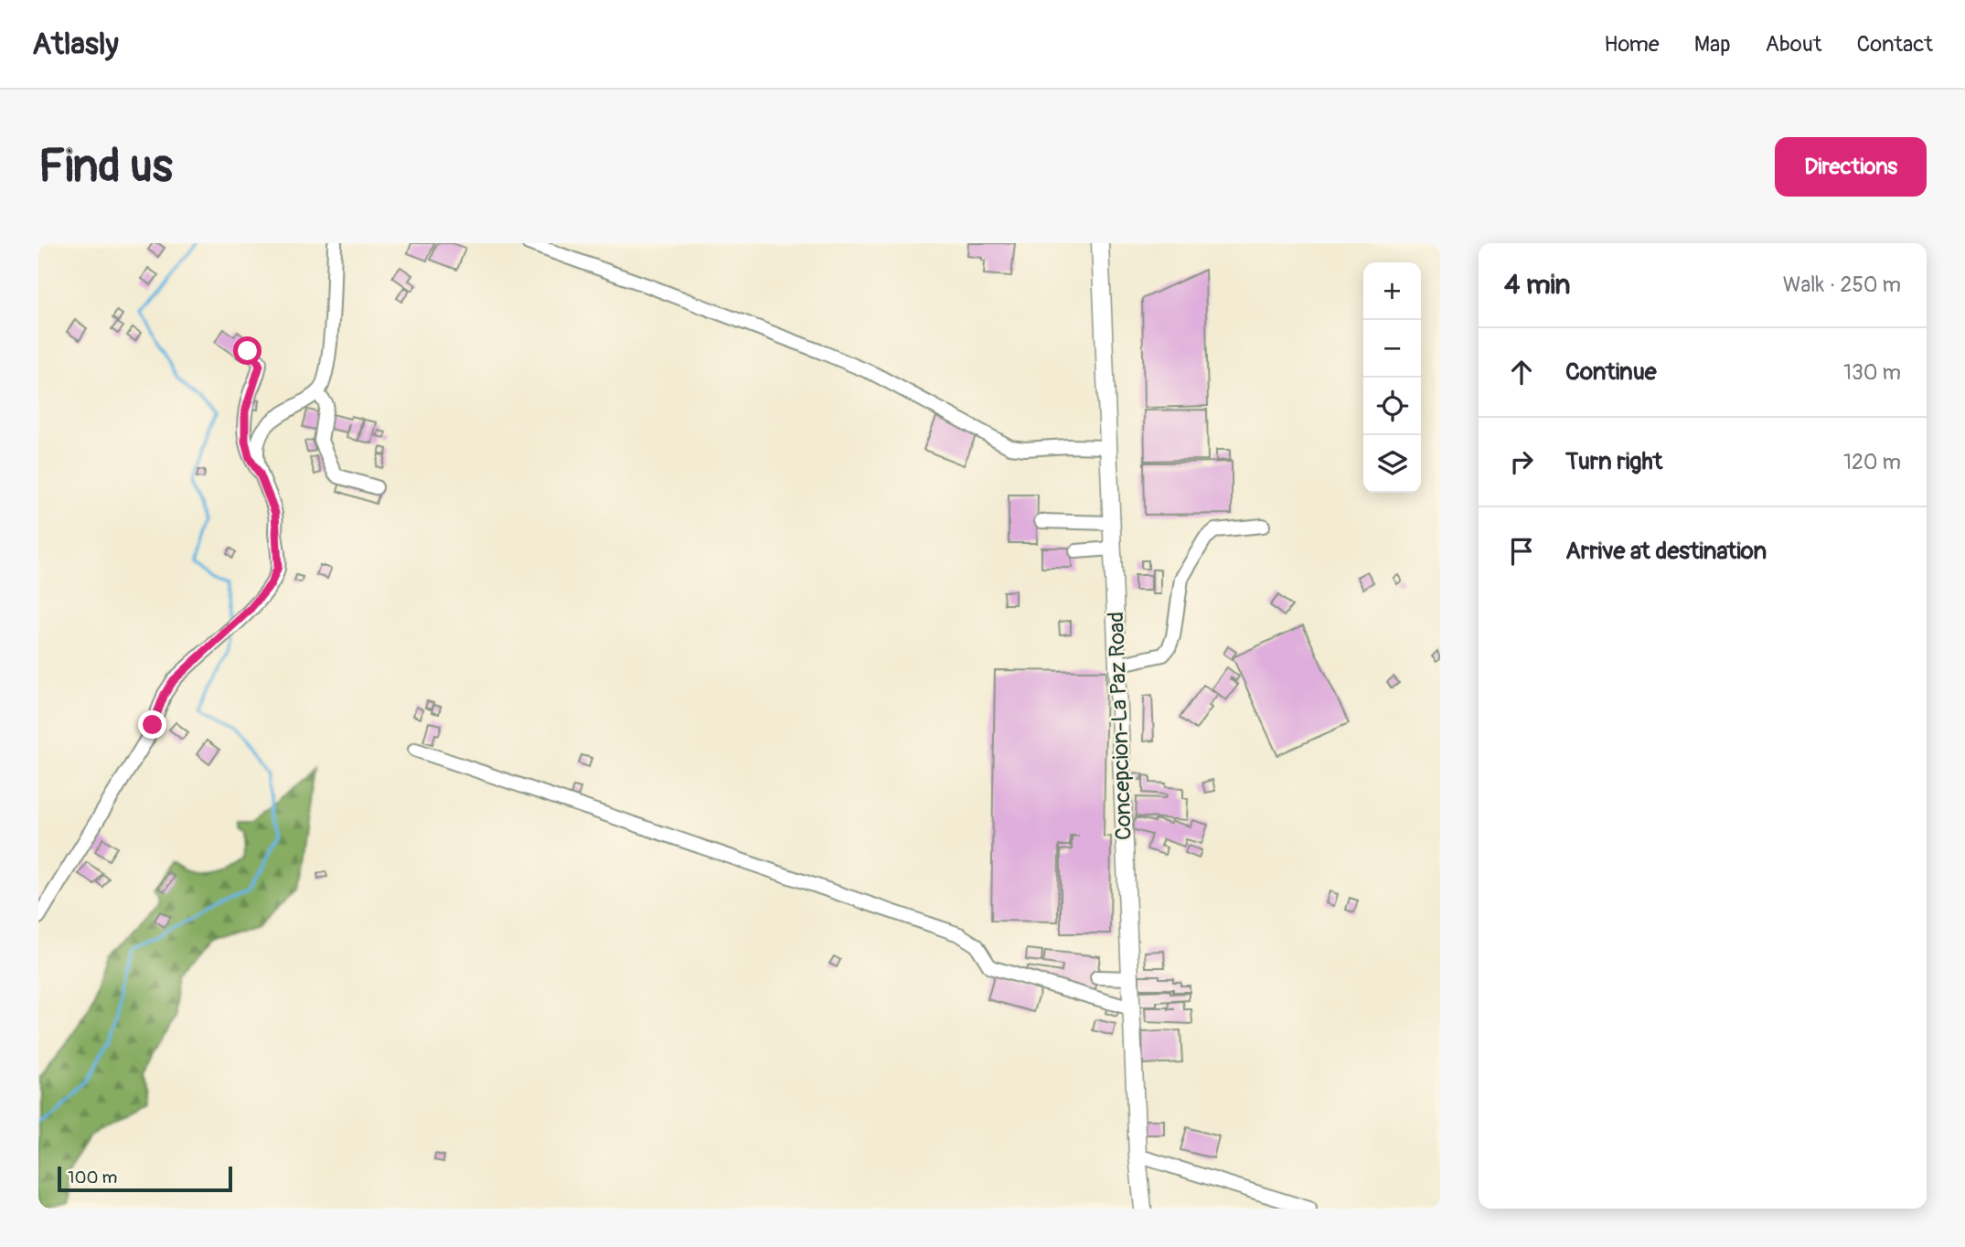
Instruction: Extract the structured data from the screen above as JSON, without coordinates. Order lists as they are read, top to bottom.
{
  "streets": {
    "main road": ["Concepcion-La Paz Road"]
  },
  "scale_bar": "100 m",
  "page": {
    "header": "Atlasly",
    "nav": [
      "Home",
      "Map",
      "About",
      "Contact"
    ],
    "buttons": "Directions",
    "title": "Find us",
    "heading": ["4 min", "Walk · 250 m"],
    "map_buttons": ["+", "−"],
    "list": [
      ["Continue", "130 m"],
      ["Turn right", "120 m"],
      "Arrive at destination"
    ],
    "scale": "100 m"
  }
}
